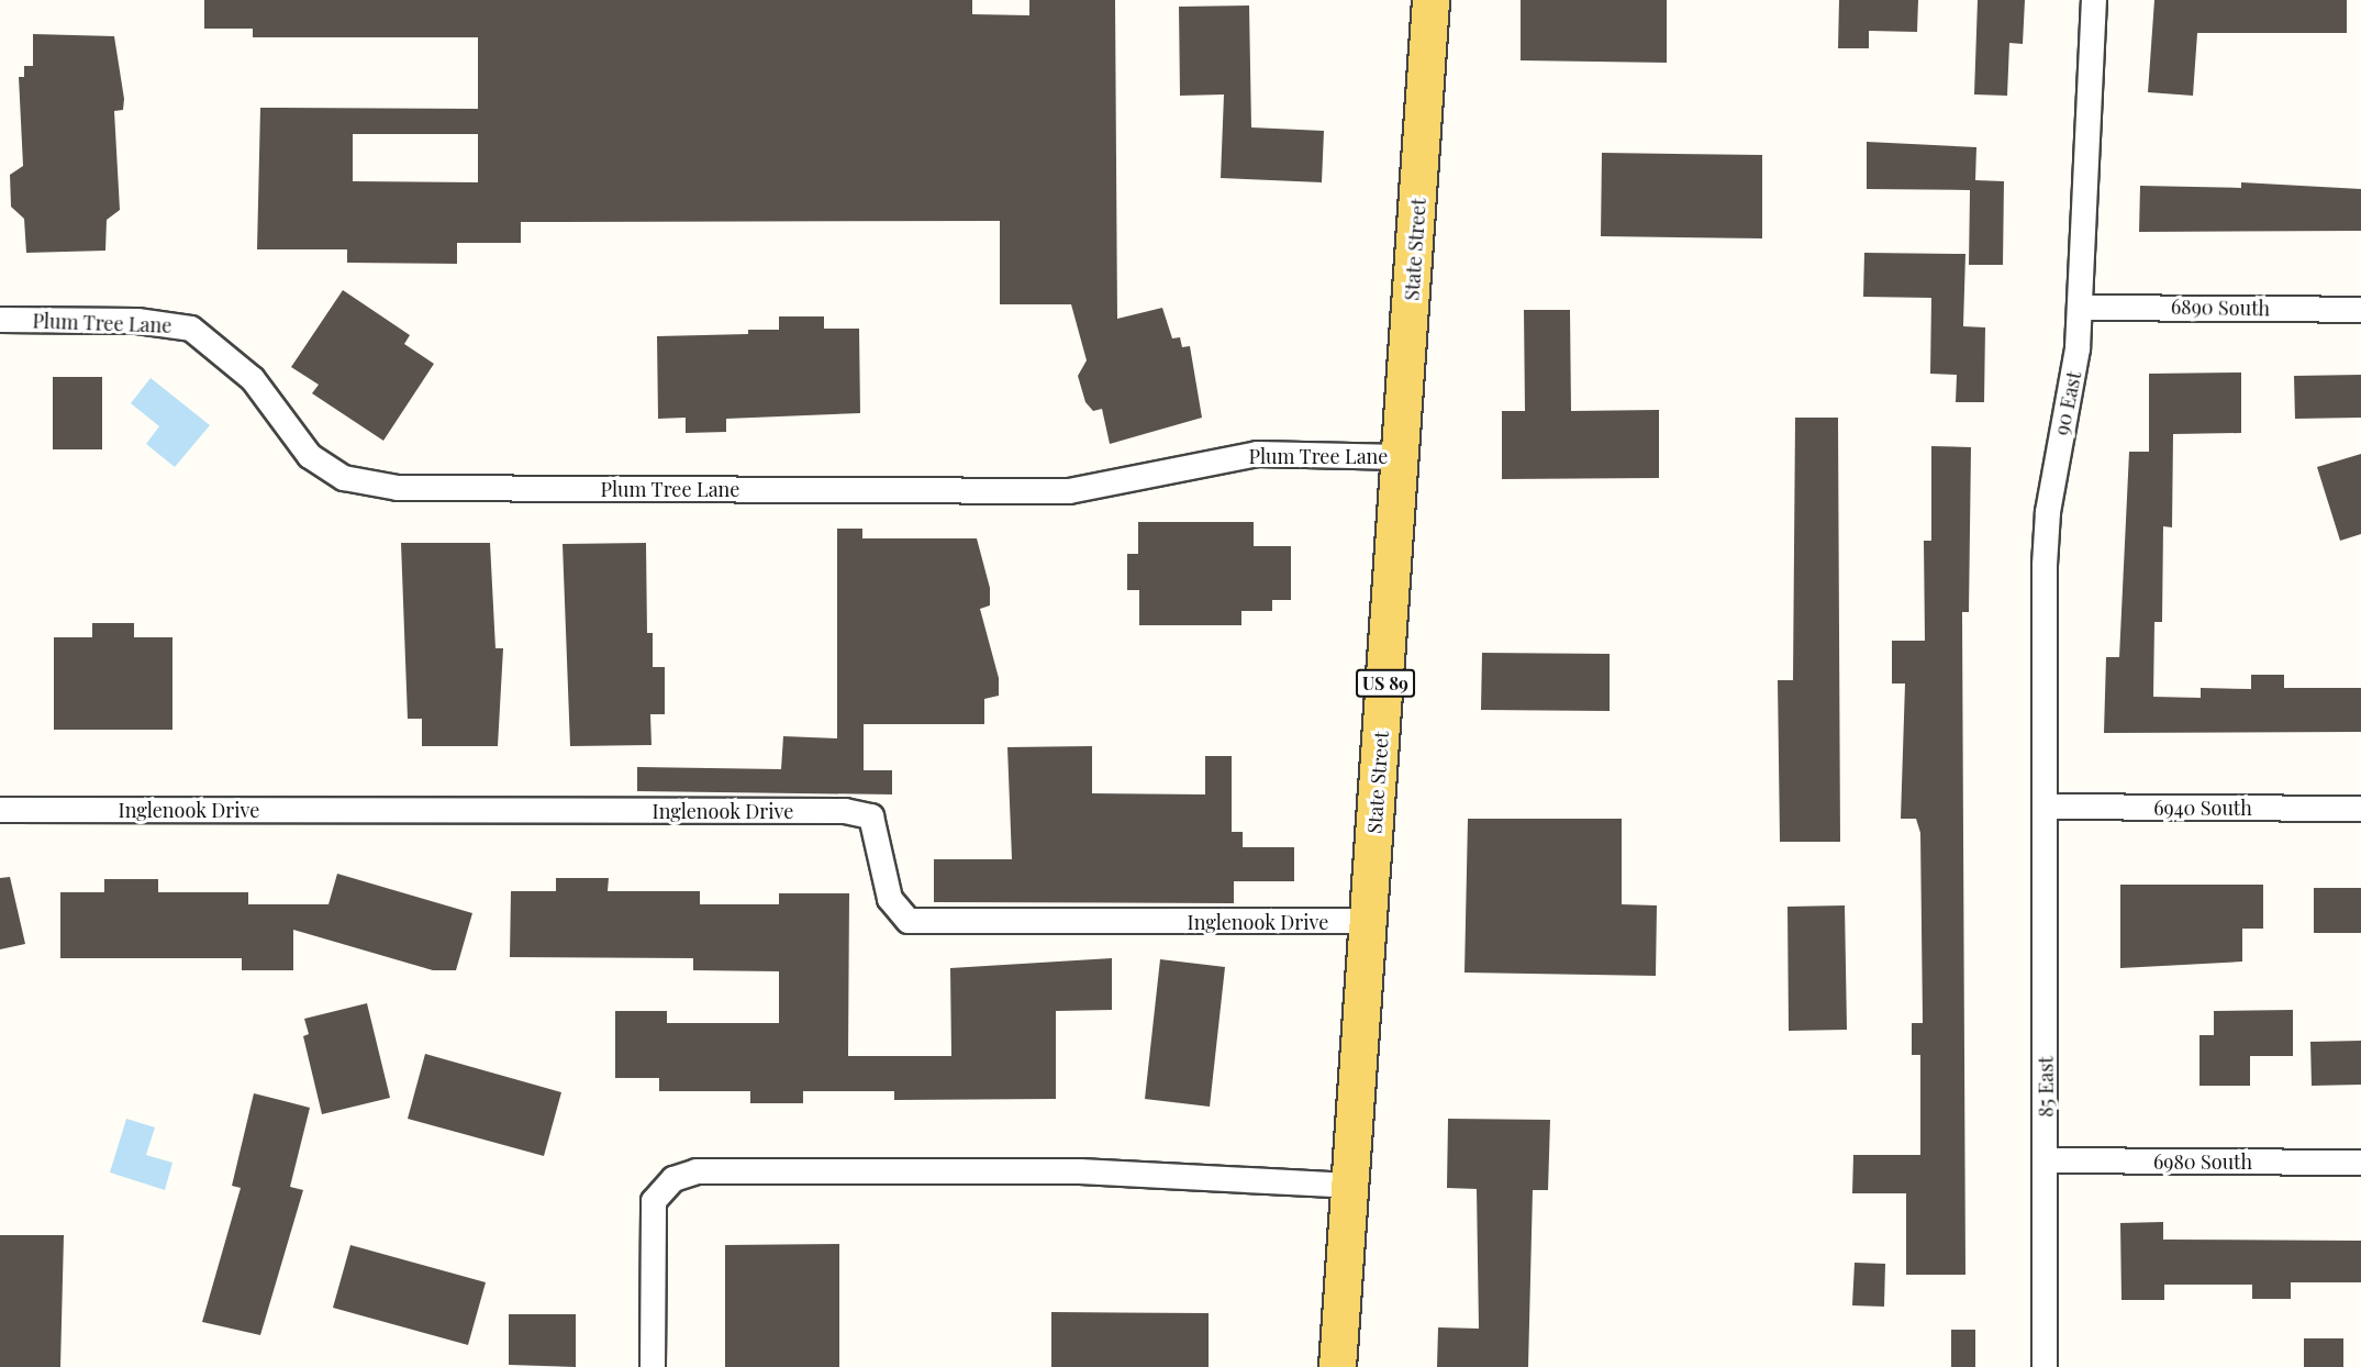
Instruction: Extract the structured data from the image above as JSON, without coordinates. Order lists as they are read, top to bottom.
{
  "streets": {
    "main road": ["State Street", "US 89"],
    "street": [
      "6890 South",
      "Plum Tree Lane",
      "90 East",
      "6940 South",
      "Inglenook Drive",
      "85 East",
      "6980 South"
    ]
  },
  "crossings": [
    ["State Street", "Plum Tree Lane"],
    ["State Street", "Inglenook Drive"],
    ["6890 South", "90 East"],
    ["90 East", "6940 South"],
    ["90 East", "85 East"],
    ["6940 South", "85 East"],
    ["85 East", "6980 South"]
  ]
}
